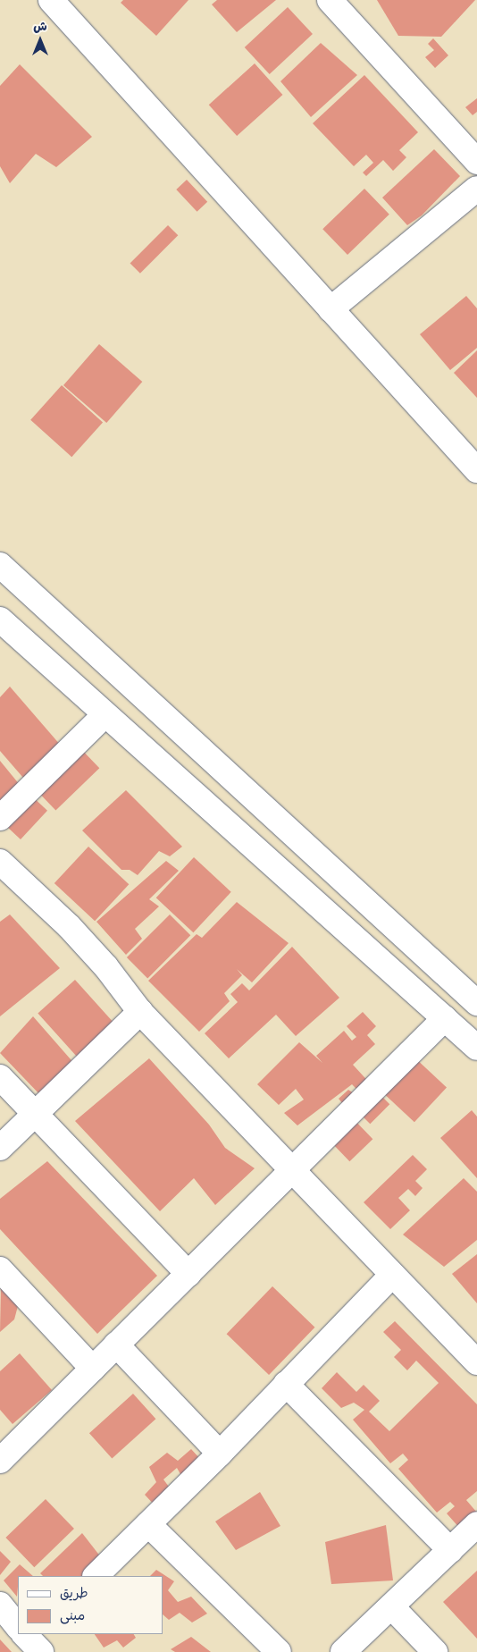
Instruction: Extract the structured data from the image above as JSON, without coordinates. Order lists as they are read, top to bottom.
{
  "legend": ["طريق", "مبنى"],
  "north": "top"
}
